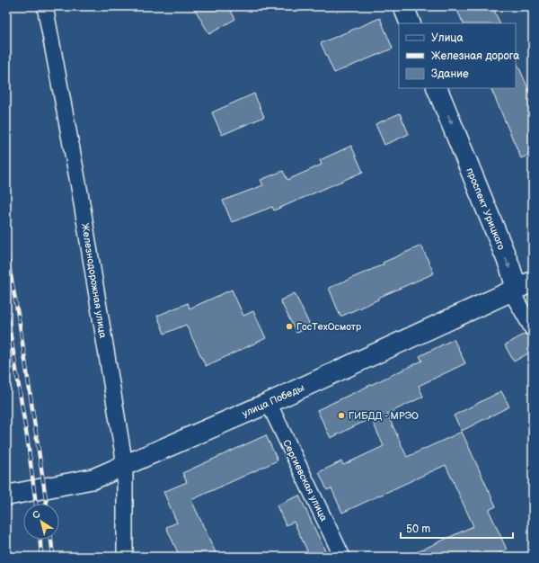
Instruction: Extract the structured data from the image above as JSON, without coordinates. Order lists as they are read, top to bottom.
{
  "streets": {
    "street": [
      "проспект Урицкого",
      "Железнодорожная улица",
      "улица Победы",
      "Сергиевская улица"
    ]
  },
  "crossings": [
    ["проспект Урицкого", "улица Победы"],
    ["Железнодорожная улица", "улица Победы"],
    ["улица Победы", "Сергиевская улица"]
  ],
  "one_way": ["проспект Урицкого"],
  "places": ["ГосТехОсмотр", "ГИБДД - МРЭО"],
  "legend": ["Улица", "Железная дорога", "Здание"],
  "scale_bar": "50 m",
  "north": "top left"
}
